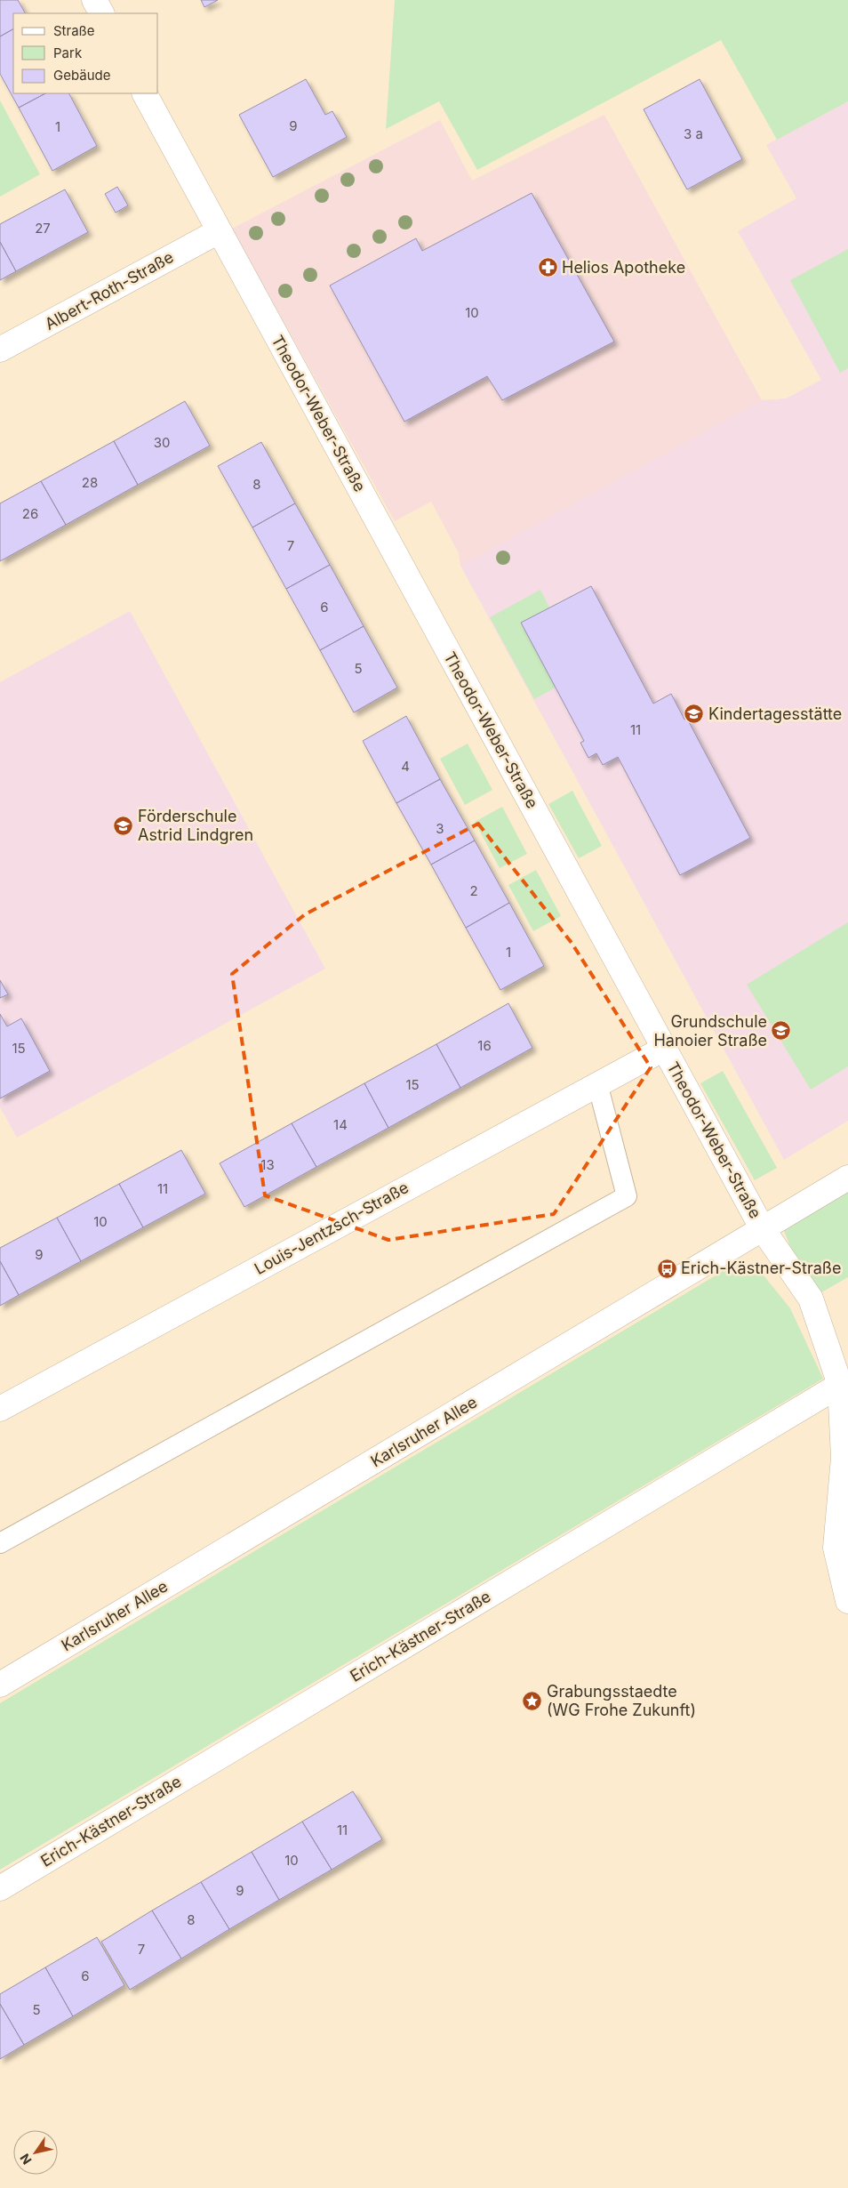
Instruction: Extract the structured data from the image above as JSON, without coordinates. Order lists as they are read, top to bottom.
{
  "streets": {
    "street": [
      "Albert-Roth-Straße",
      "Theodor-Weber-Straße",
      "Louis-Jentzsch-Straße",
      "Karlsruher Allee",
      "Erich-Kästner-Straße"
    ]
  },
  "crossings": [
    ["Albert-Roth-Straße", "Theodor-Weber-Straße"],
    ["Theodor-Weber-Straße", "Louis-Jentzsch-Straße"],
    ["Theodor-Weber-Straße", "Karlsruher Allee"]
  ],
  "places": {
    "pharmacy": ["Helios Apotheke"],
    "school or university": ["Kindertagesstätte", "Förderschule Astrid Lindgren", "Grundschule Hanoier Straße"],
    "bus stop": ["Erich-Kästner-Straße"],
    "place": ["Grabungsstaedte (WG Frohe Zukunft)"]
  },
  "house_numbers": [
    "9",
    "1",
    "3 a",
    "27",
    "10",
    "30",
    "28",
    "8",
    "26",
    "7",
    "6",
    "5",
    "11",
    "4",
    "3",
    "2",
    "1",
    "16",
    "15",
    "15",
    "14",
    "13",
    "11",
    "10",
    "9",
    "11",
    "10",
    "9",
    "8",
    "7",
    "6",
    "5"
  ],
  "legend": ["Straße", "Park", "Gebäude"],
  "north": "bottom left"
}
